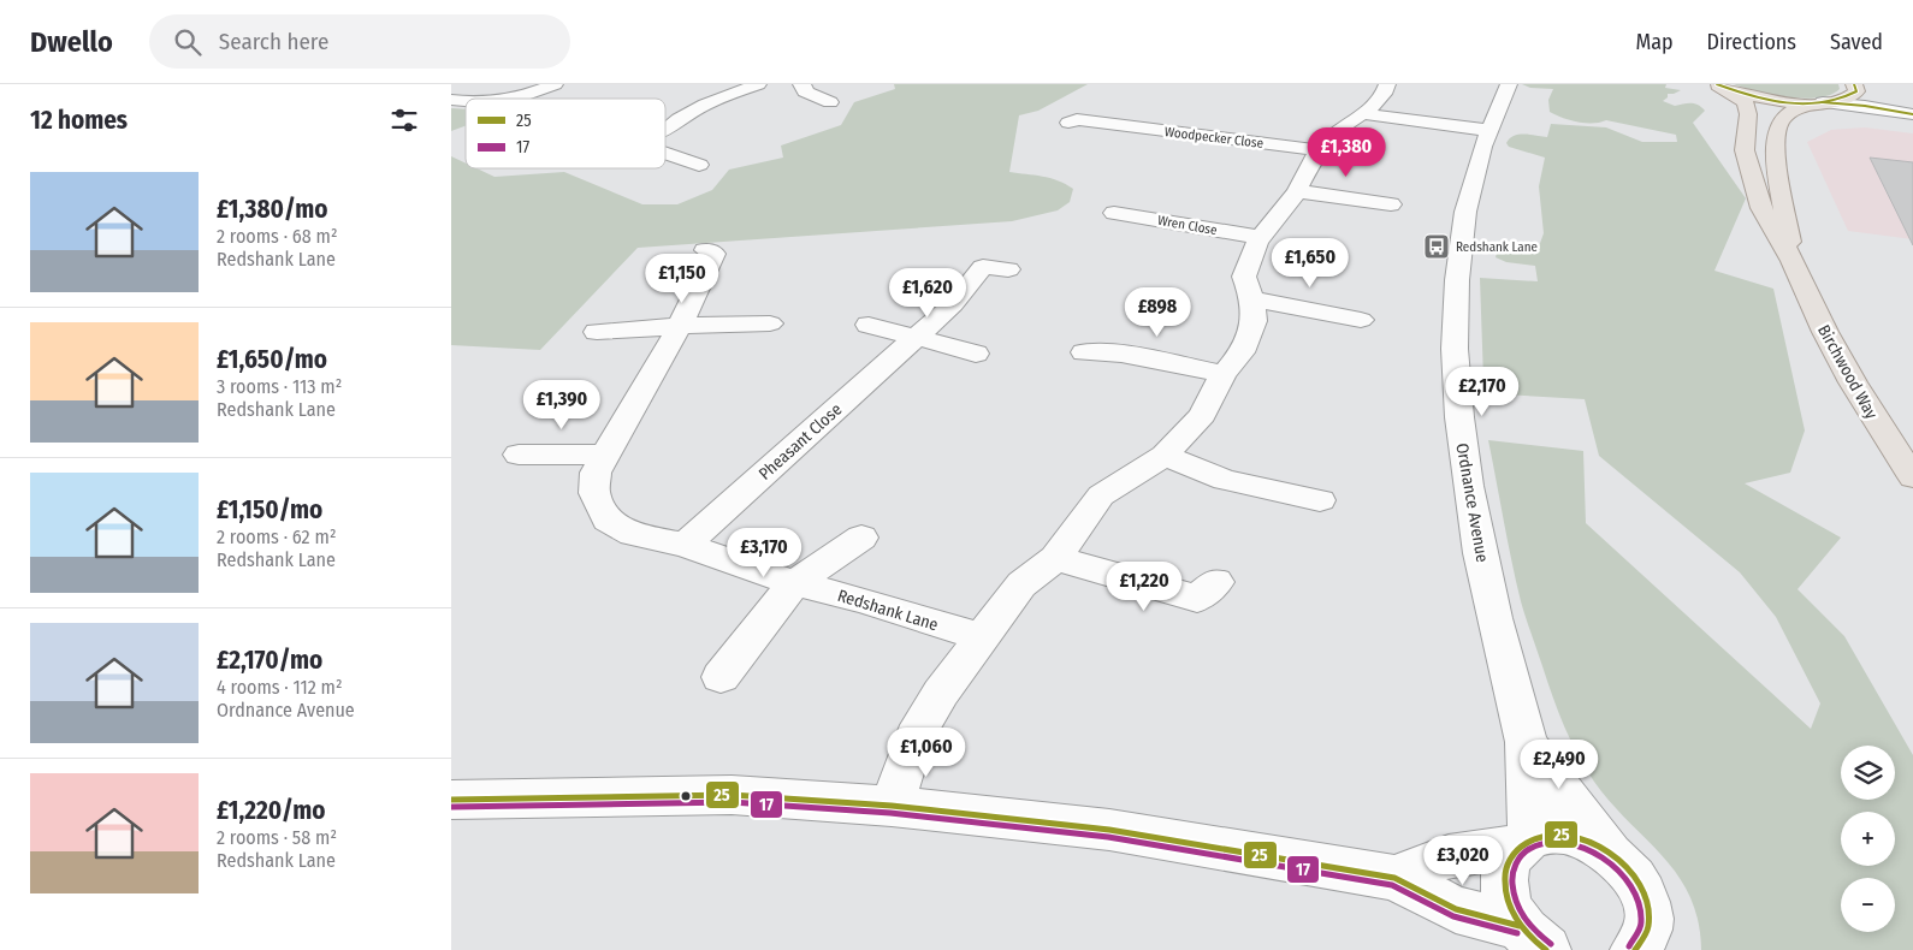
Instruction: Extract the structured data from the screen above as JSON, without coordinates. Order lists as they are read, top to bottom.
{
  "streets": {
    "main road": ["Birchwood Way"],
    "street": [
      "Woodpecker Close",
      "Wren Close",
      "Pheasant Close",
      "Ordnance Avenue",
      "Redshank Lane"
    ]
  },
  "crossings": [
    ["Pheasant Close", "Redshank Lane"]
  ],
  "places": {
    "bus stop": ["Redshank Lane"]
  },
  "lines": ["transit line 25", "transit line 17"],
  "legend": ["25", "17"],
  "page": {
    "header": "Dwello",
    "search": "Search here",
    "nav": ["Map", "Directions", "Saved"],
    "heading": "12 homes",
    "price": [
      "£1,380",
      "£1,650",
      "£1,150",
      "£1,620",
      "£898",
      "£2,170",
      "£1,390",
      "£3,170",
      "£1,220",
      "£1,060",
      "£2,490",
      "£3,020"
    ],
    "list": [
      {
        "name": "£1,380/mo",
        "note": "2 rooms · 68 m² · Redshank Lane"
      },
      {
        "name": "£1,650/mo",
        "note": "3 rooms · 113 m² · Redshank Lane"
      },
      {
        "name": "£1,150/mo",
        "note": "2 rooms · 62 m² · Redshank Lane"
      },
      {
        "name": "£2,170/mo",
        "note": "4 rooms · 112 m² · Ordnance Avenue"
      },
      {
        "name": "£1,220/mo",
        "note": "2 rooms · 58 m² · Redshank Lane"
      }
    ],
    "map_buttons": ["+", "−"]
  }
}
